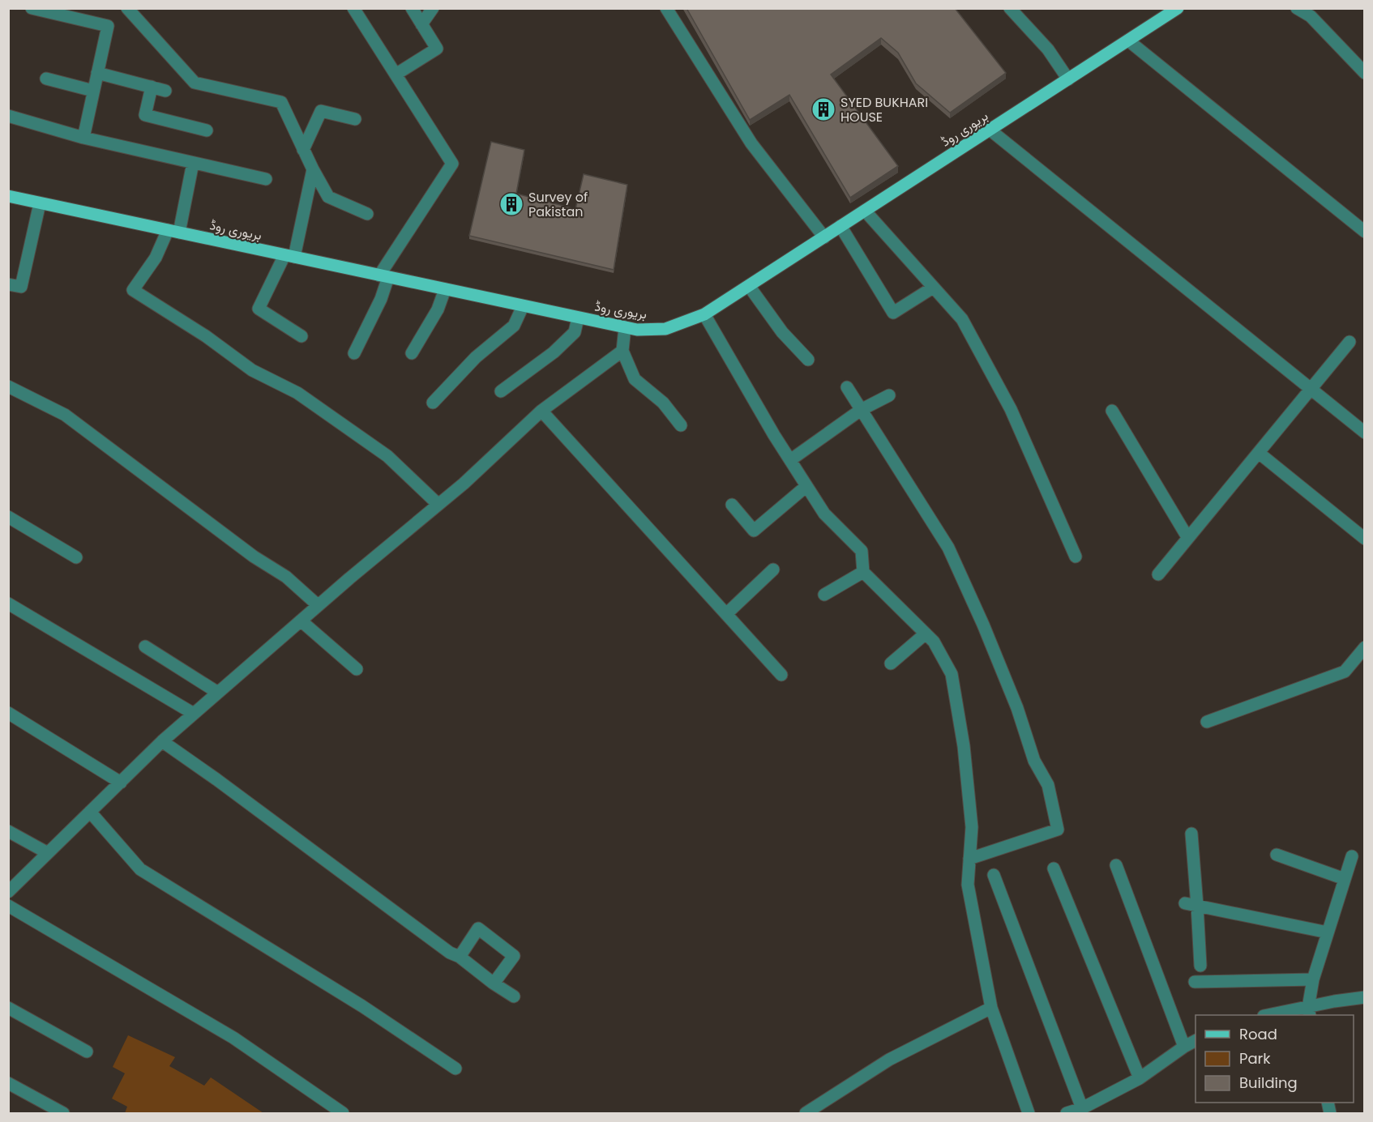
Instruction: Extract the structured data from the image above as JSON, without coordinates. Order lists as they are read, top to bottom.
{
  "streets": {
    "main road": ["بریوری روڈ"]
  },
  "places": {
    "building": ["SYED BUKHARI HOUSE", "Survey of Pakistan"]
  },
  "legend": ["Road", "Park", "Building"]
}
